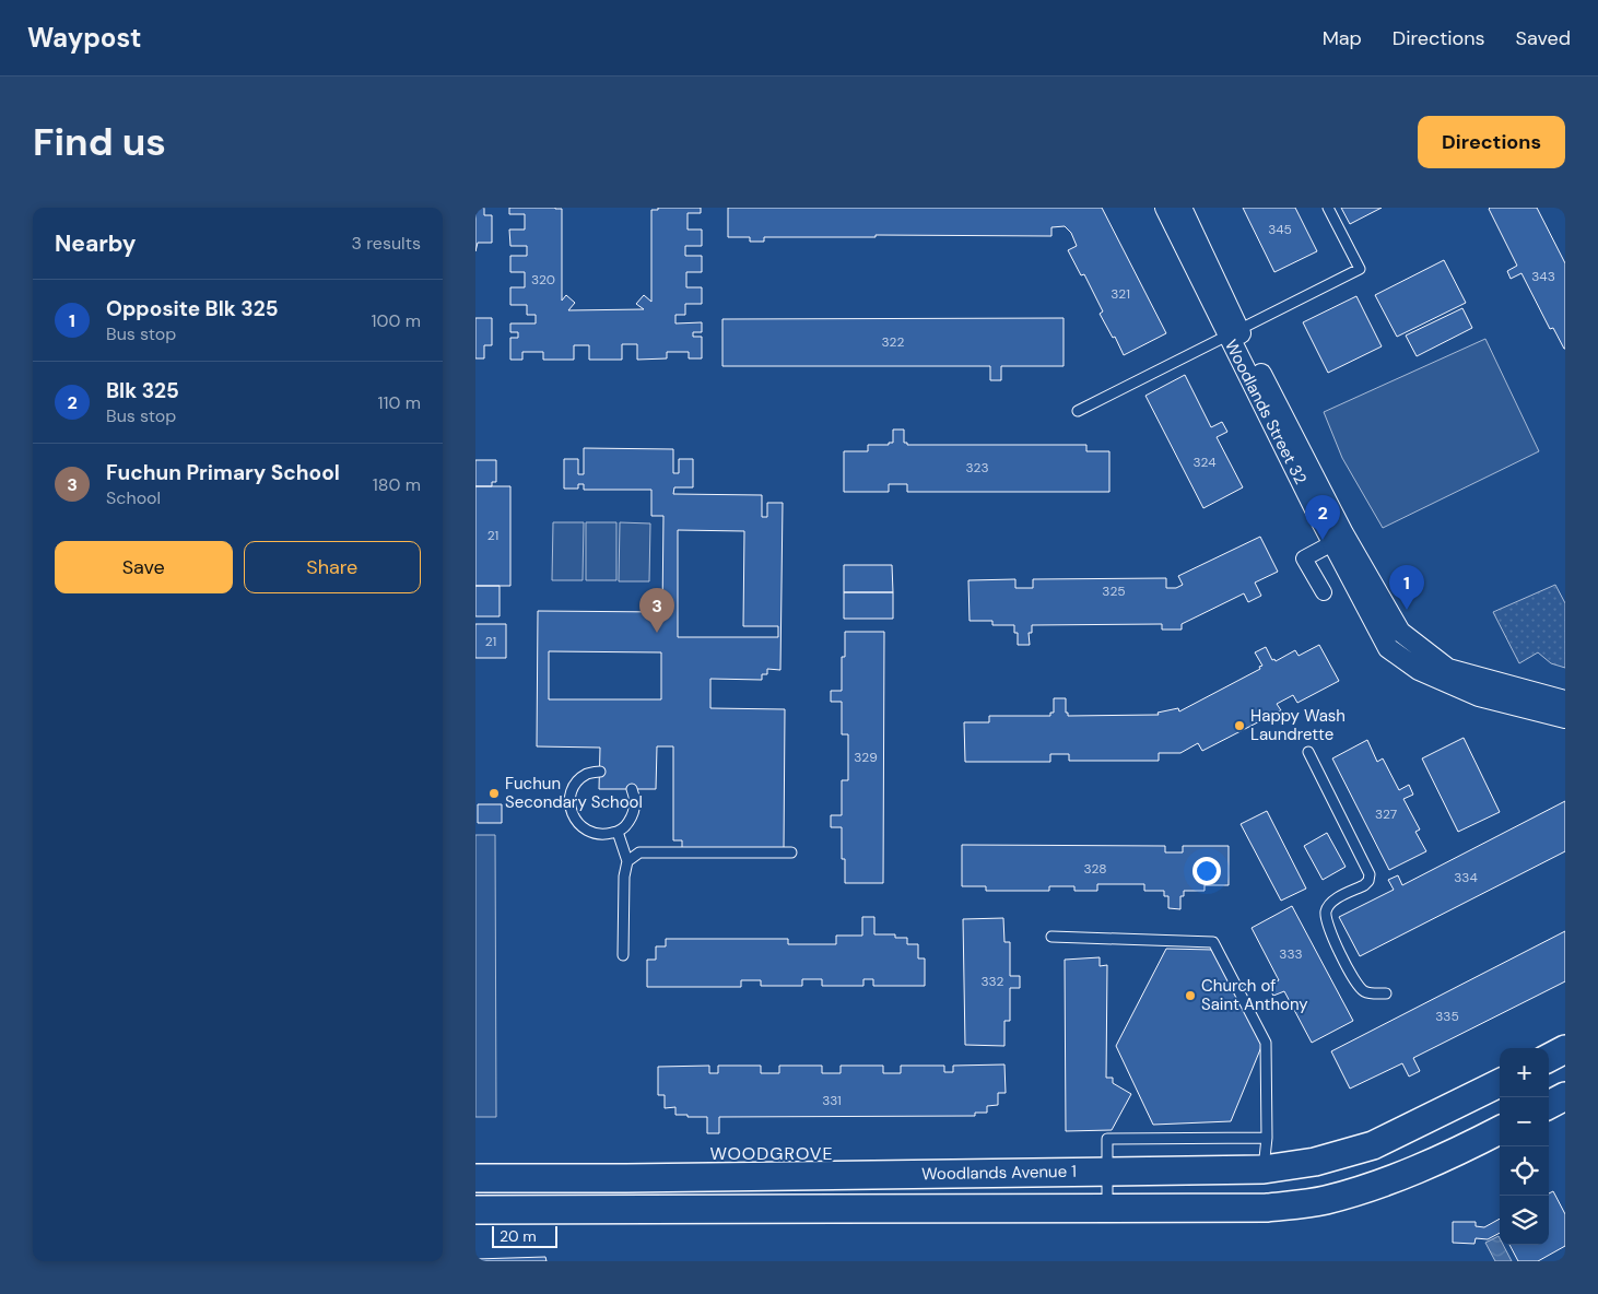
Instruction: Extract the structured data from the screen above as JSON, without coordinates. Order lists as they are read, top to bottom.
{
  "streets": {
    "main road": ["Woodlands Avenue 1"],
    "street": ["Woodlands Street 32"]
  },
  "districts": ["WOODGROVE"],
  "places": ["Happy Wash Laundrette", "Fuchun Secondary School", "Church of Saint Anthony"],
  "house_numbers": [
    "345",
    "343",
    "320",
    "321",
    "322",
    "324",
    "323",
    "21",
    "325",
    "21",
    "329",
    "327",
    "328",
    "334",
    "333",
    "332",
    "335",
    "331"
  ],
  "scale_bar": "20 m",
  "page": {
    "header": "Waypost",
    "nav": ["Map", "Directions", "Saved"],
    "buttons": [
      "Directions",
      ["Save", "Share"]
    ],
    "title": "Find us",
    "heading": ["Nearby", "3 results"],
    "list": [
      {
        "mark": "1",
        "name": "Opposite Blk 325",
        "note": "Bus stop",
        "value": "100 m"
      },
      {
        "mark": "2",
        "name": "Blk 325",
        "note": "Bus stop",
        "value": "110 m"
      },
      {
        "mark": "3",
        "name": "Fuchun Primary School",
        "note": "School",
        "value": "180 m"
      }
    ],
    "pins": ["2", "1", "3"],
    "map_buttons": ["+", "−"],
    "scale": "20 m"
  }
}
